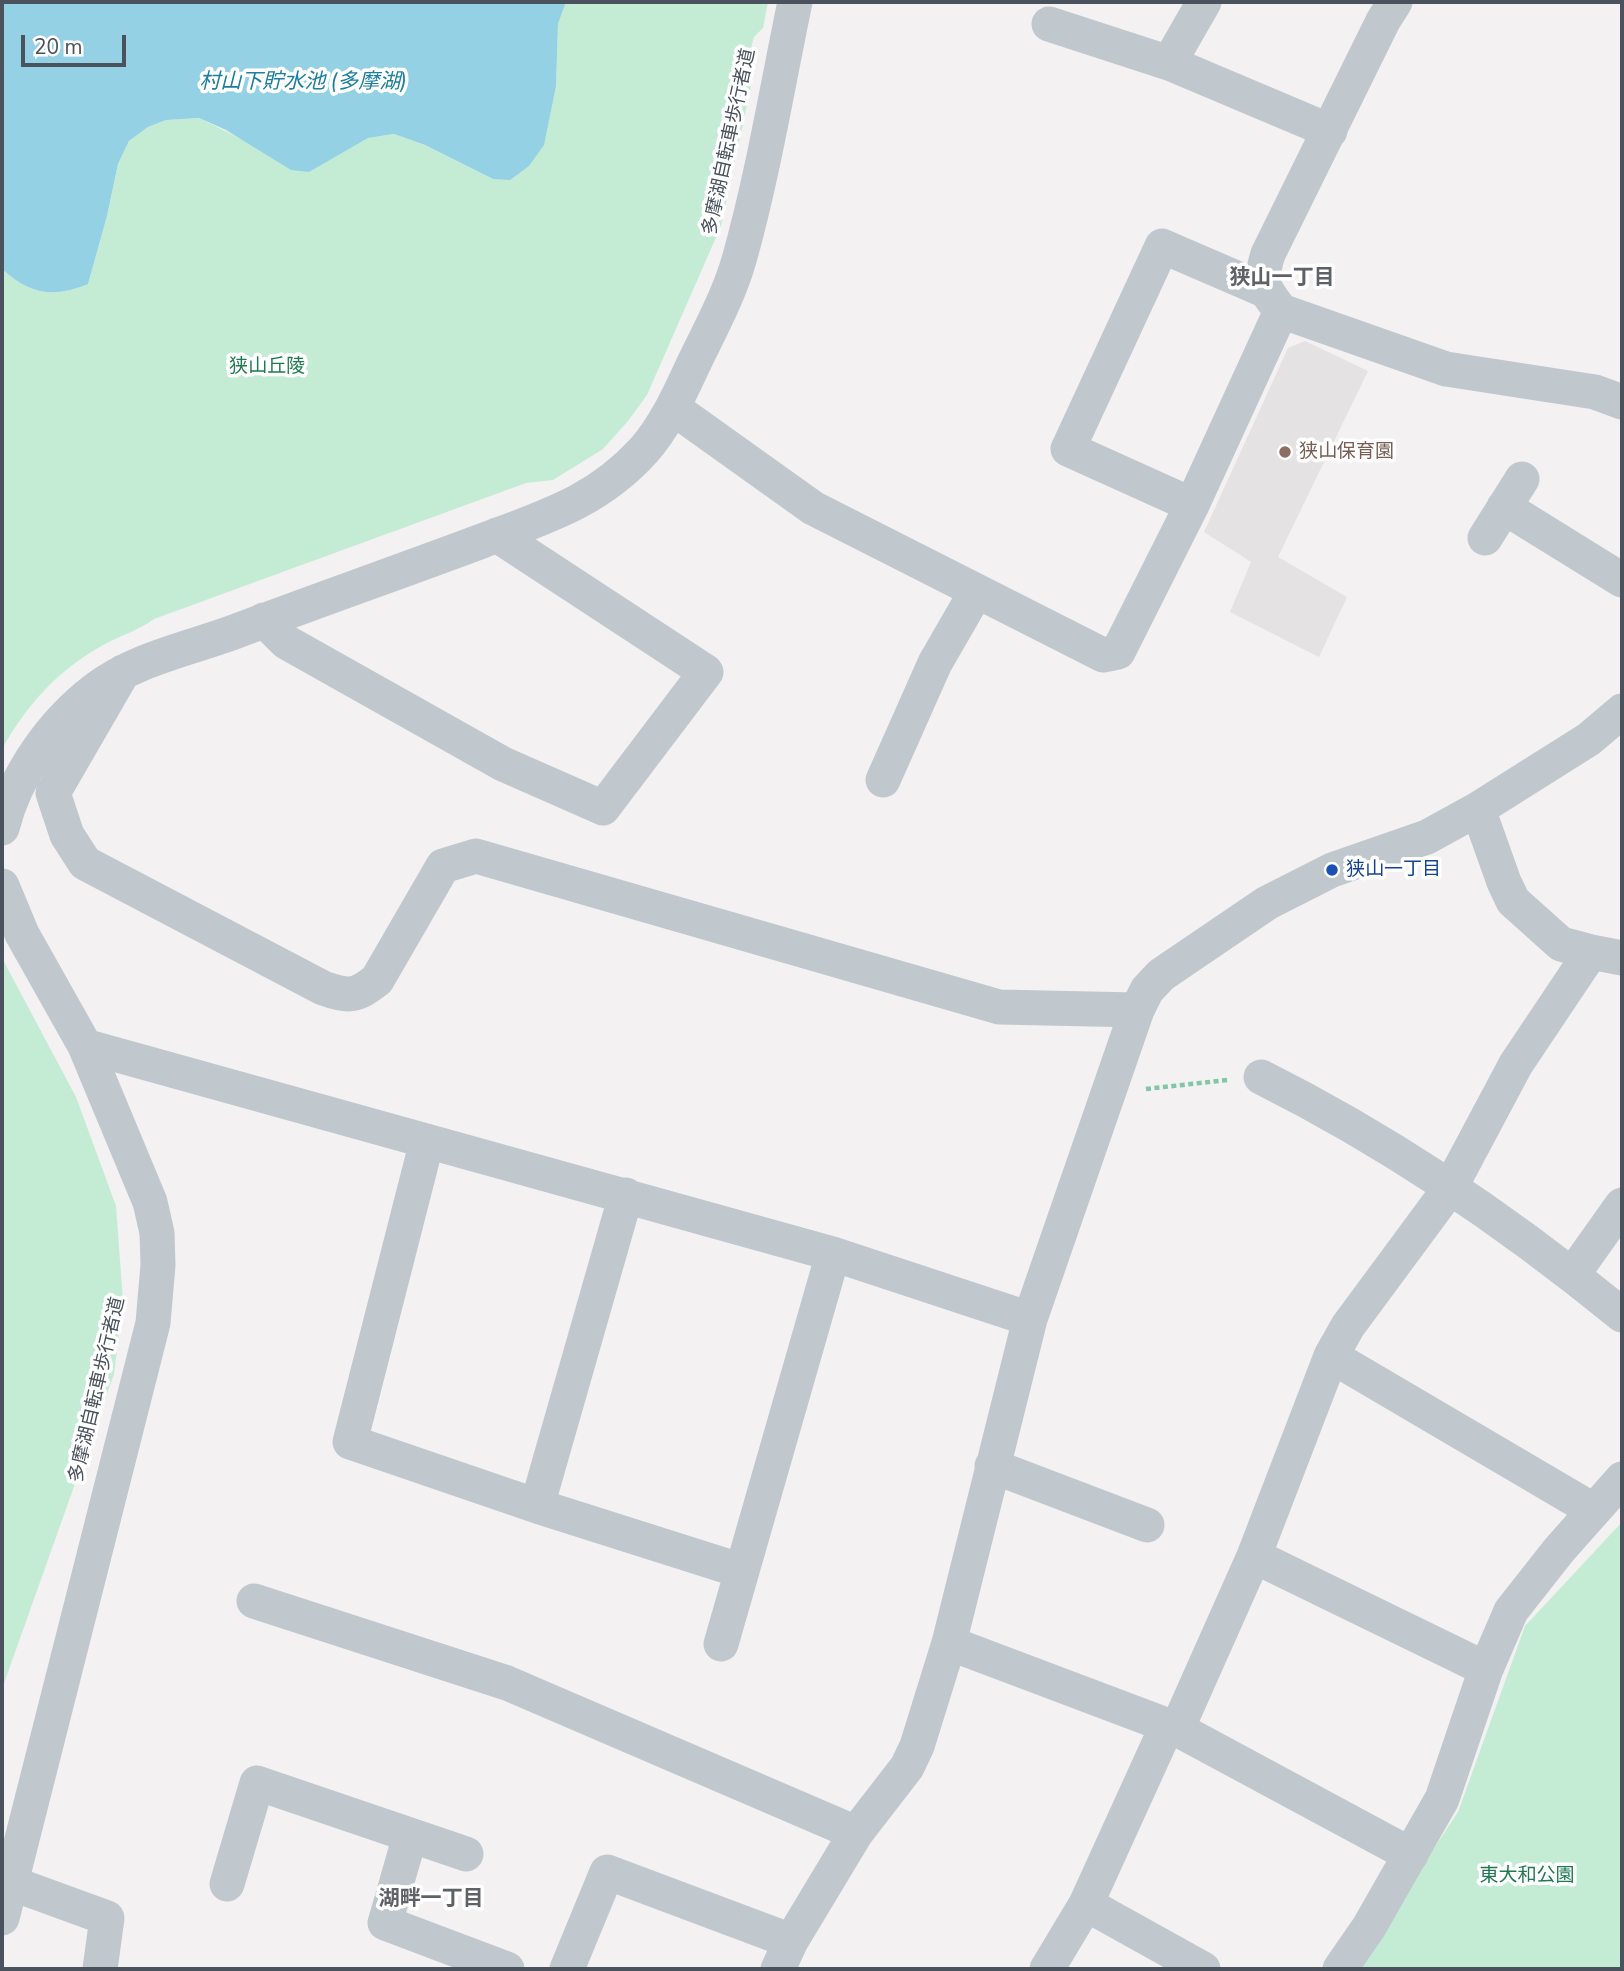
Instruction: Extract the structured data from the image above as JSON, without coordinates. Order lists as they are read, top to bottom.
{
  "districts": ["狭山一丁目", "湖畔一丁目"],
  "water": ["村山下貯水池 (多摩湖)"],
  "parks": ["狭山丘陵", "東大和公園"],
  "places": ["狭山保育園", "狭山一丁目"],
  "scale_bar": "20 m"
}
